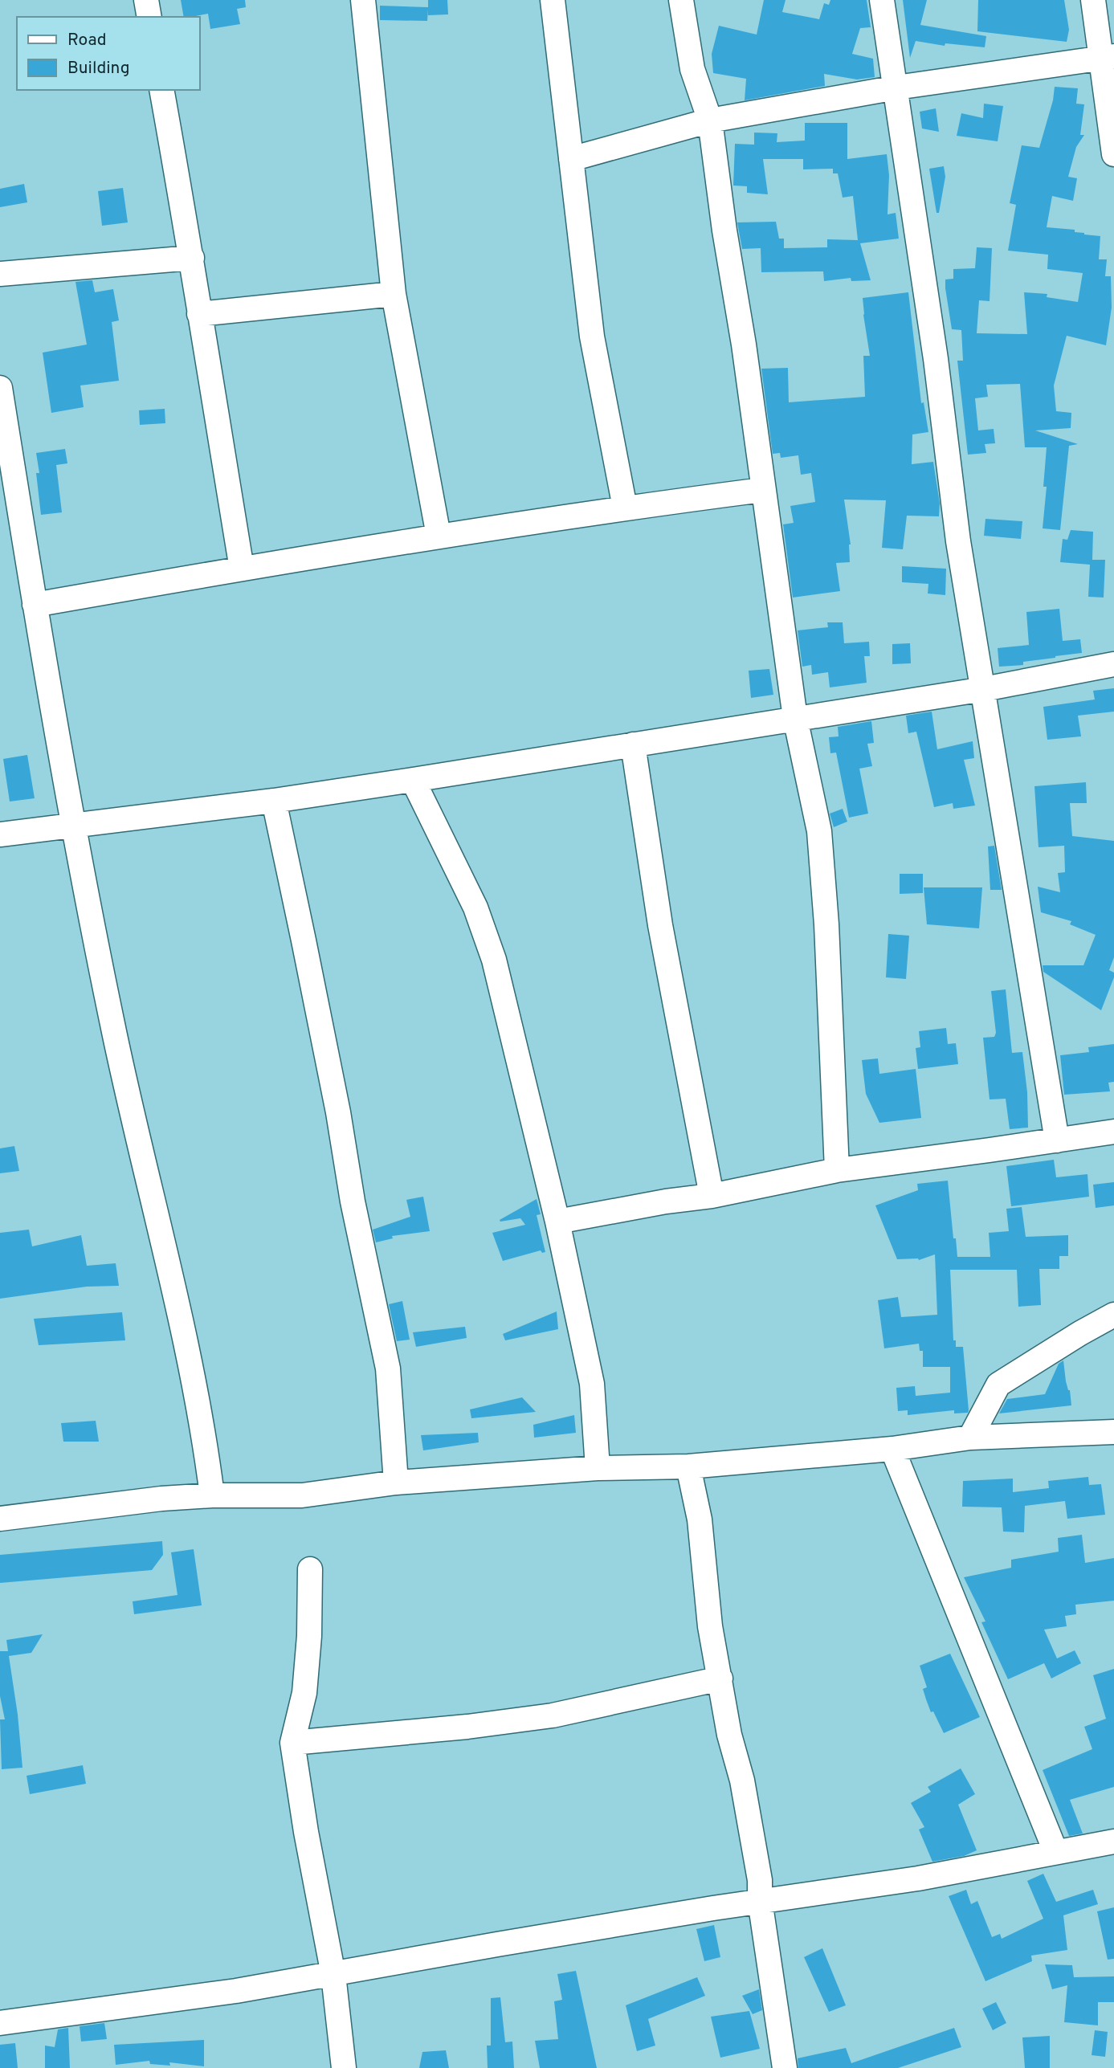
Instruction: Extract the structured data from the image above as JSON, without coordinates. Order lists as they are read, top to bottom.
{
  "legend": ["Road", "Building"]
}
